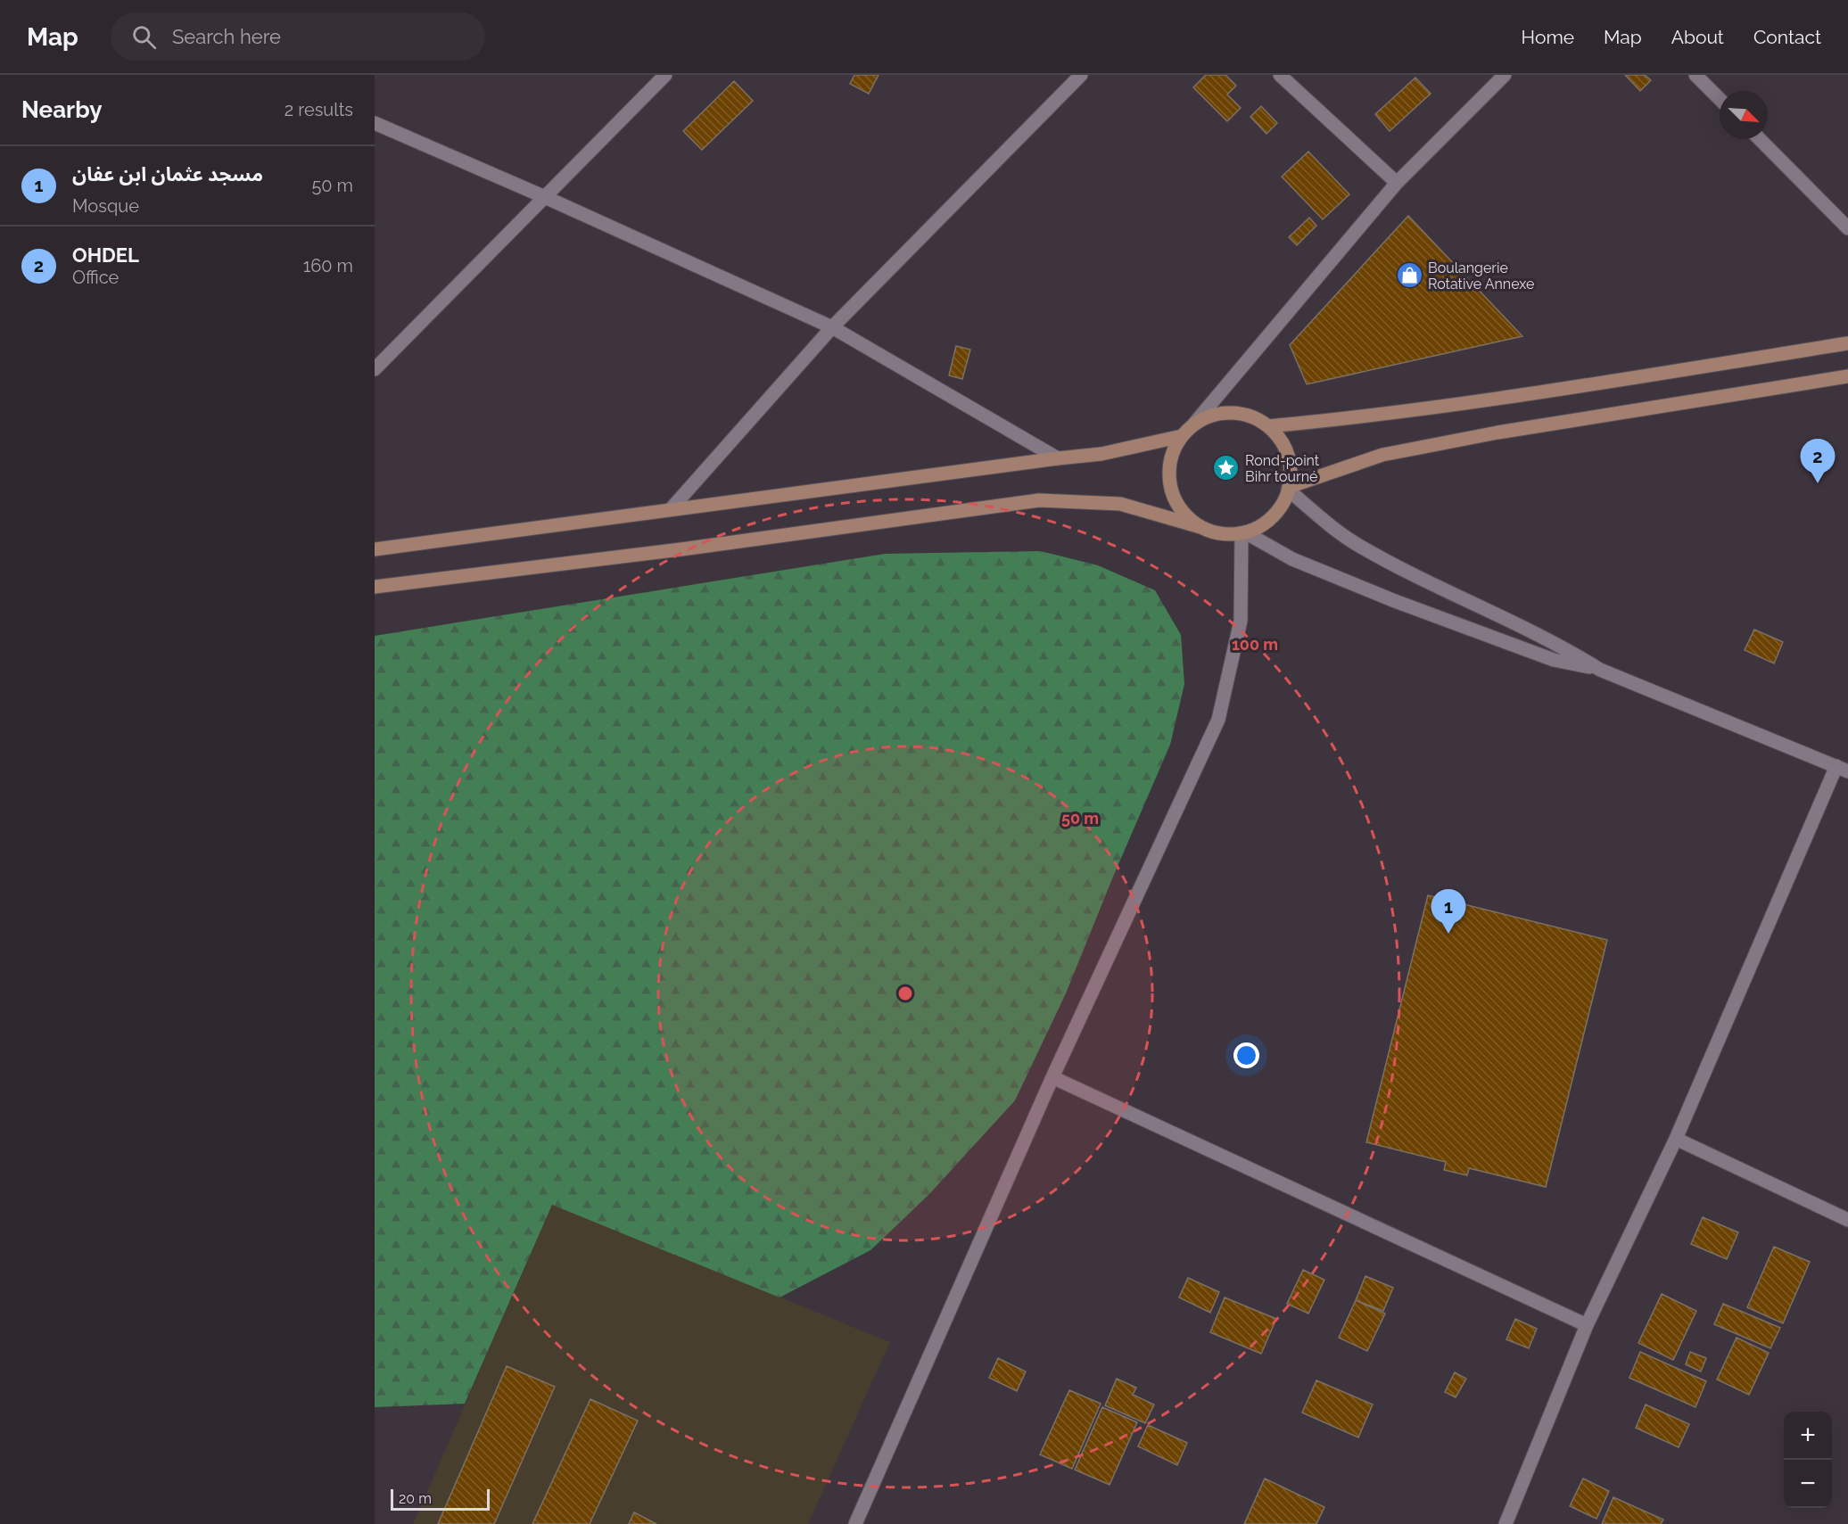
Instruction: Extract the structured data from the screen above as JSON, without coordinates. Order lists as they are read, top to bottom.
{
  "places": {
    "shop": ["Boulangerie Rotative Annexe"],
    "place": ["Rond-point Bihr tourné"]
  },
  "scale_bar": "20 m",
  "north": "bottom right",
  "page": {
    "header": "Map",
    "search": "Search here",
    "nav": [
      "Home",
      "Map",
      "About",
      "Contact"
    ],
    "heading": ["Nearby", "2 results"],
    "list": [
      {
        "mark": "1",
        "name": "مسجد عثمان ابن عفان",
        "note": "Mosque",
        "value": "50 m"
      },
      {
        "mark": "2",
        "name": "OHDEL",
        "note": "Office",
        "value": "160 m"
      }
    ],
    "pins": ["2", "1"],
    "map_buttons": ["+", "−"],
    "scale": "20 m"
  },
  "rings": ["100 m", "50 m"]
}
